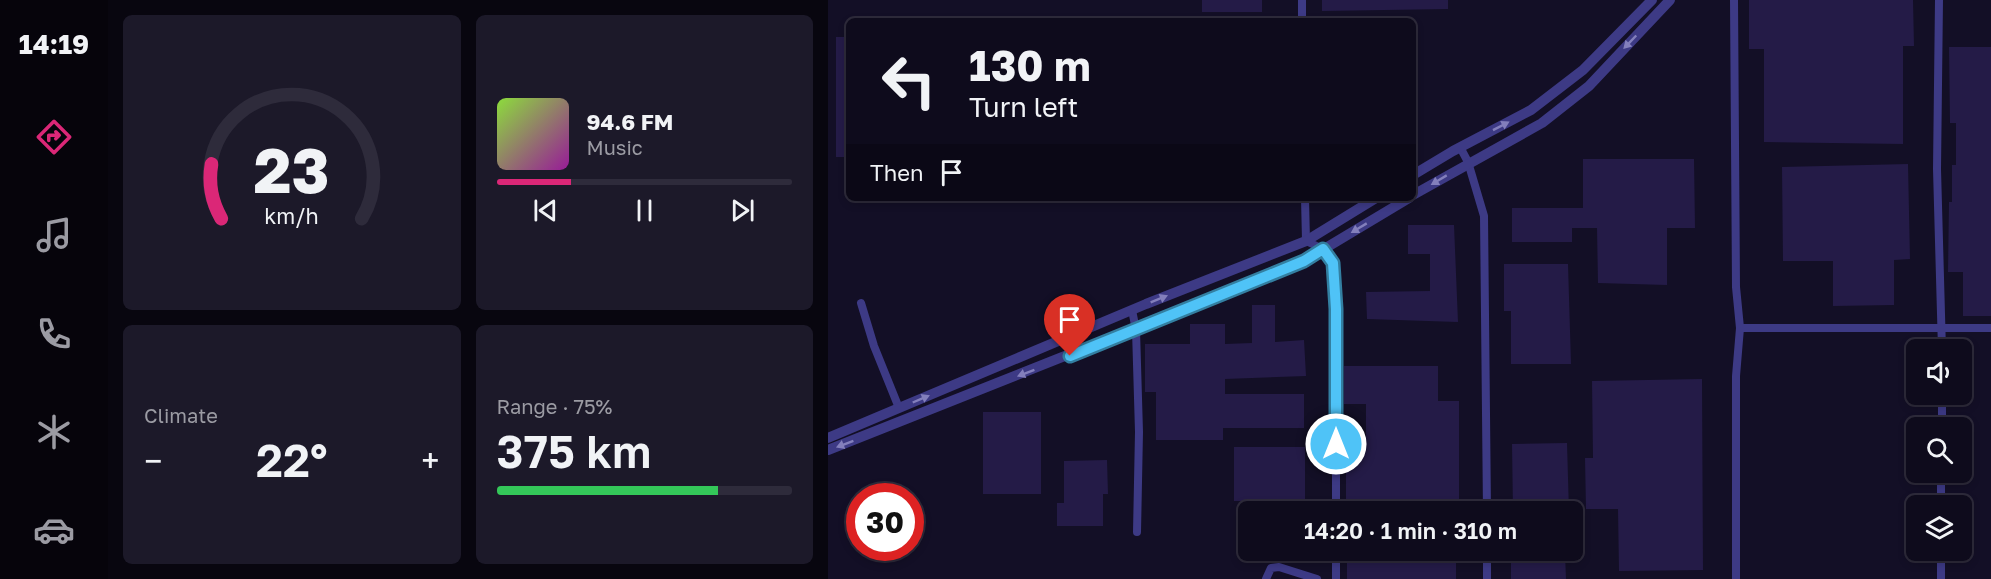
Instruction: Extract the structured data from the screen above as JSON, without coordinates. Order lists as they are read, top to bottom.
{
  "page": {
    "tabs": "14:19",
    "turn": ["130 m", "Turn left"],
    "song": ["94.6 FM", "Music"],
    "then": "Then",
    "tile": [
      "Climate",
      ["Range · 75%", "375 km"]
    ],
    "heat": ["−", "22°", "+"],
    "limit": "30",
    "trip": "14:20 · 1 min · 310 m",
    "gauge": ["23", "km/h"]
  }
}
